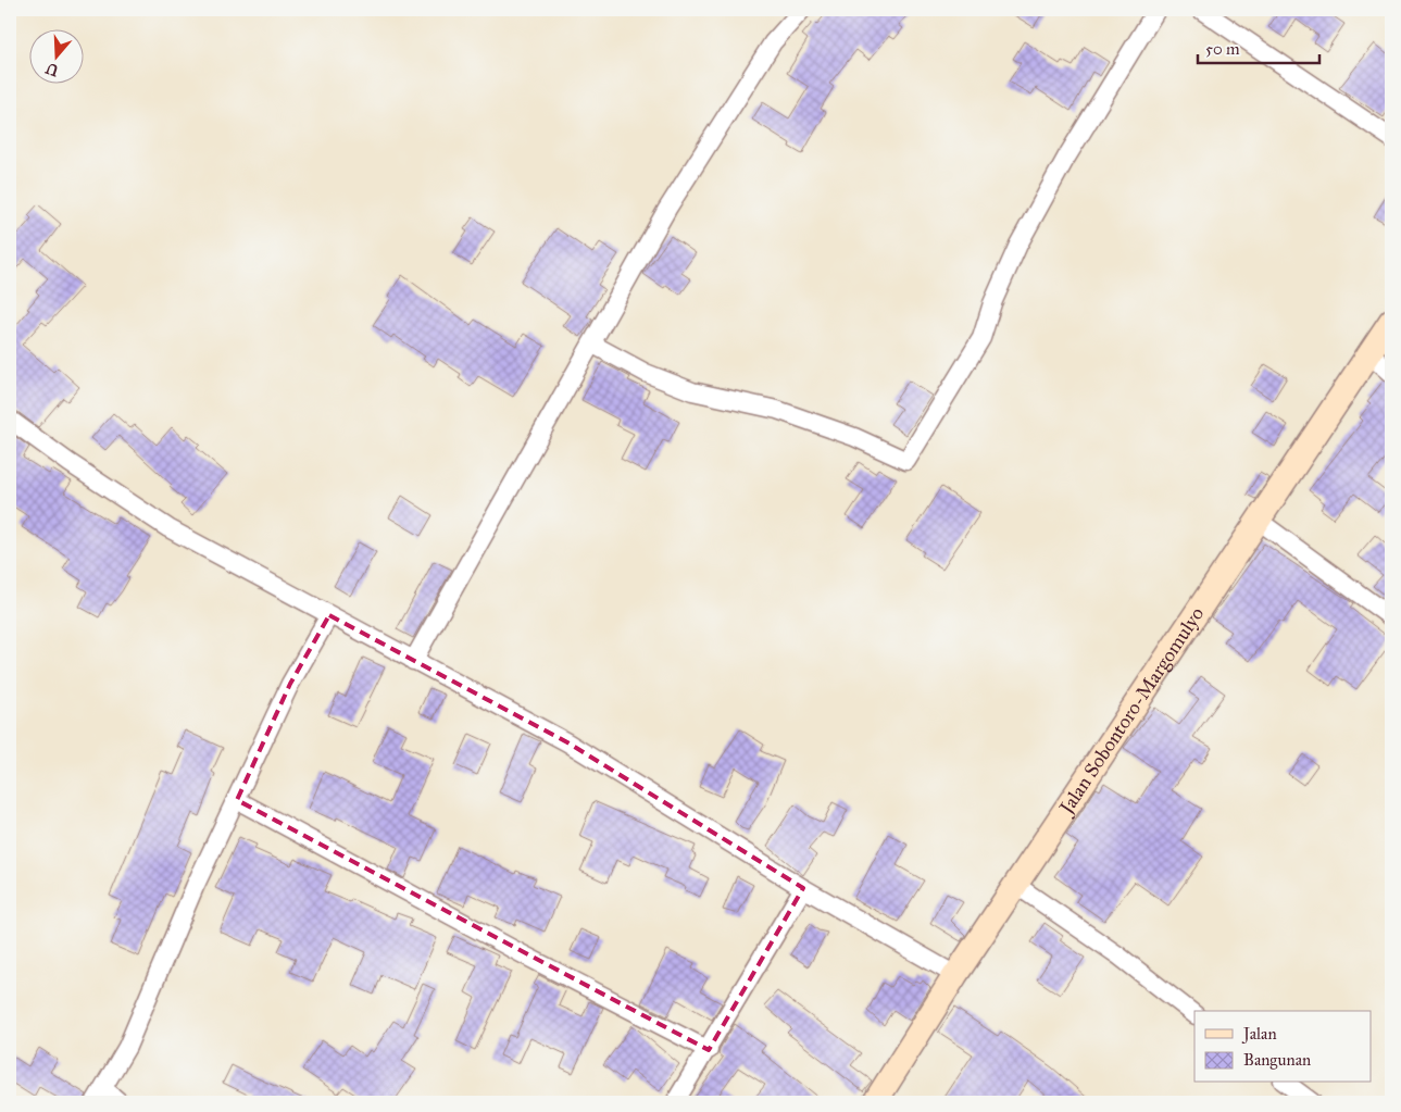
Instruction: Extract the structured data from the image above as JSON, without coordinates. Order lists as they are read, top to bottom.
{
  "streets": {
    "street": ["Jalan Sobontoro-Margomulyo"]
  },
  "legend": ["Jalan", "Bangunan"],
  "scale_bar": "50 m",
  "north": "bottom"
}
